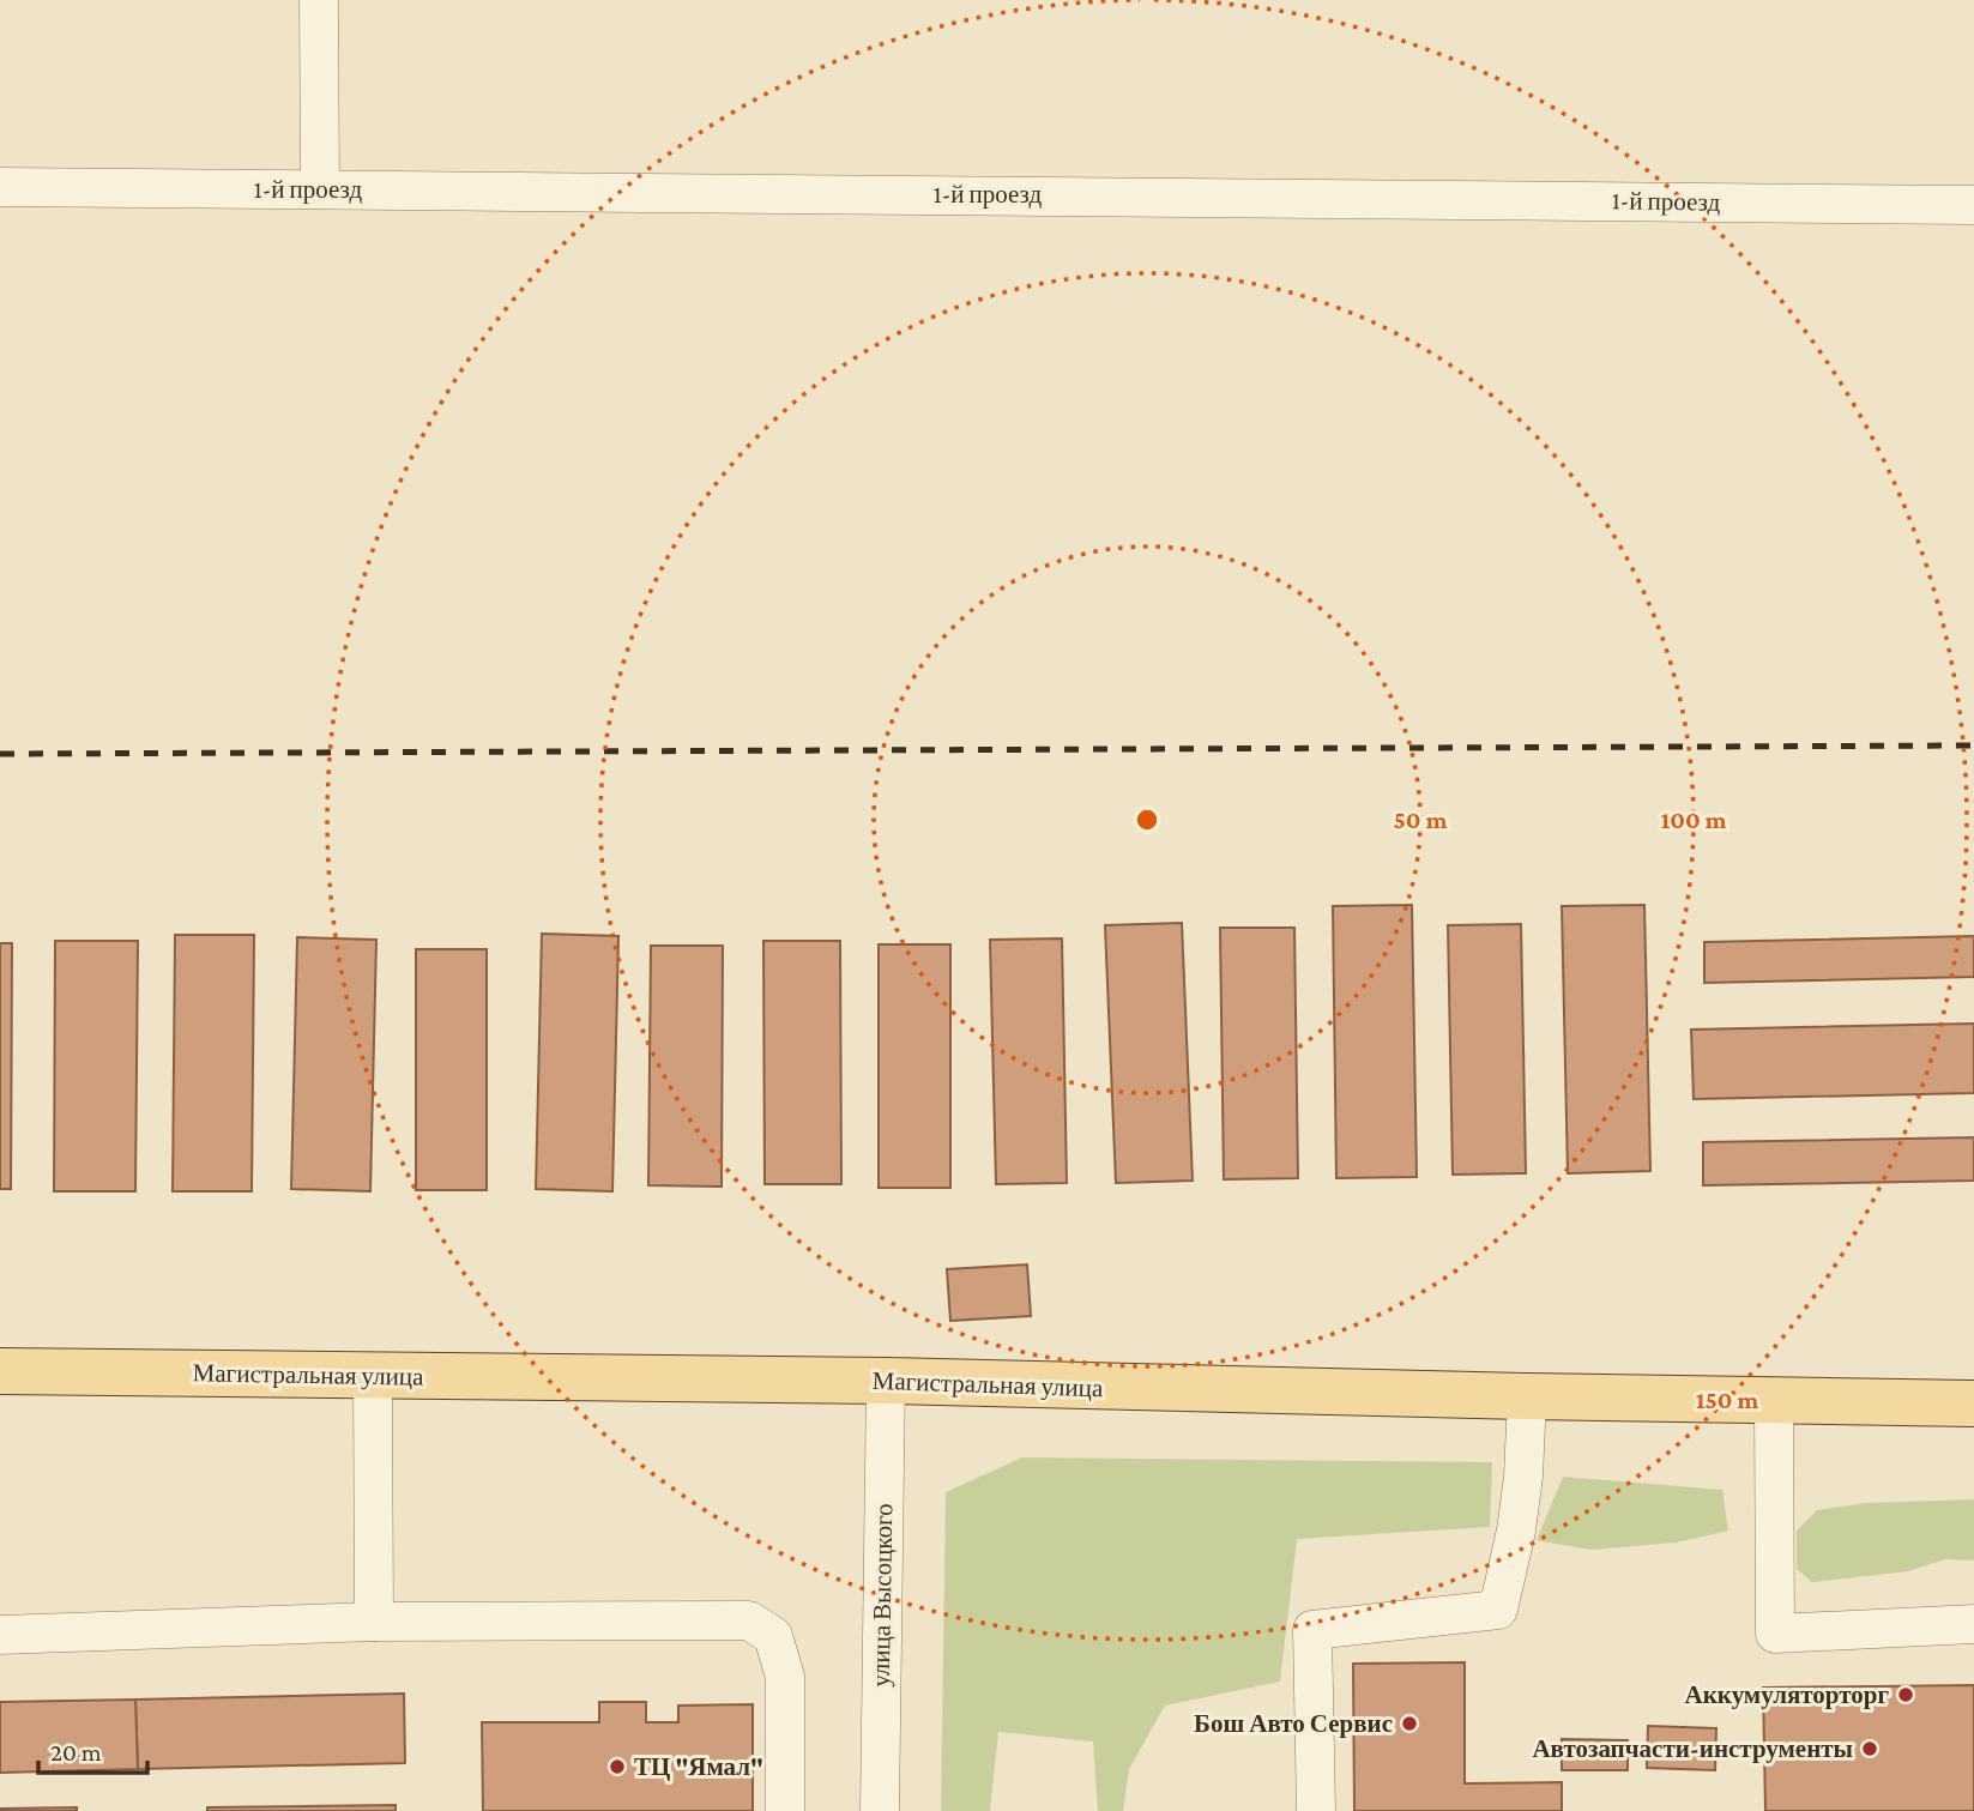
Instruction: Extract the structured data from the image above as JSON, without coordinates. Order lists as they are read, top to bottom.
{
  "streets": {
    "main road": ["Магистральная улица"],
    "street": ["1-й проезд", "улица Высоцкого"]
  },
  "crossings": [
    ["Магистральная улица", "улица Высоцкого"]
  ],
  "places": [
    "Аккумуляторторг",
    "Бош Авто Сервис",
    "Автозапчасти-инструменты",
    "ТЦ \"Ямал\""
  ],
  "scale_bar": "20 m",
  "rings": ["50 m", "100 m", "150 m"]
}
